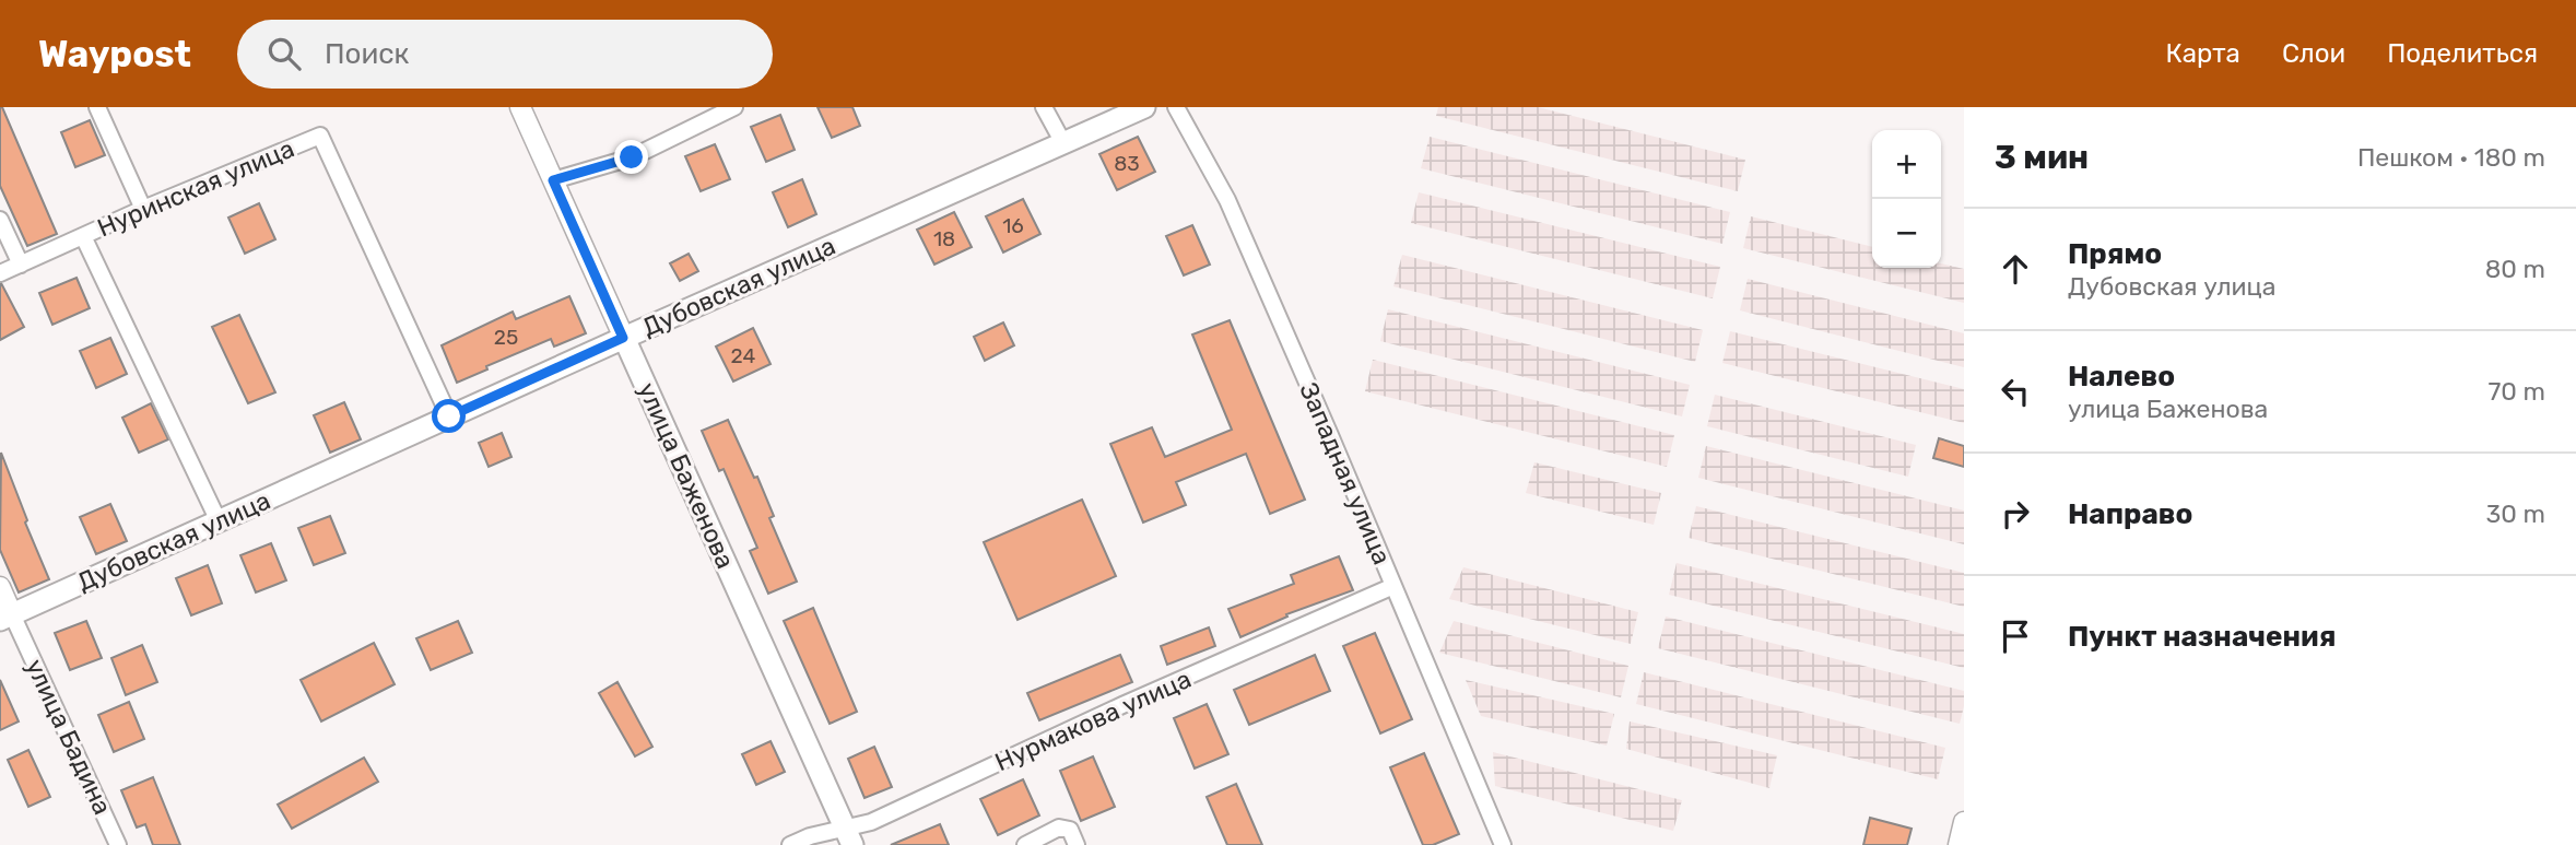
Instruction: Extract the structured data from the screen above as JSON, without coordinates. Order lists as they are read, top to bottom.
{
  "streets": {
    "main road": ["Дубовская улица", "улица Баженова"],
    "street": [
      "Нуринская улица",
      "Западная улица",
      "Нурмакова улица",
      "улица Бадина"
    ]
  },
  "crossings": [
    ["Нуринская улица", "Дубовская улица"],
    ["Дубовская улица", "улица Баженова"],
    ["Дубовская улица", "улица Бадина"],
    ["Западная улица", "Нурмакова улица"],
    ["улица Баженова", "Нурмакова улица"]
  ],
  "house_numbers": [
    "83",
    "16",
    "18",
    "25",
    "24"
  ],
  "page": {
    "header": "Waypost",
    "search": "Поиск",
    "nav": ["Карта", "Слои", "Поделиться"],
    "heading": ["3 мин", "Пешком · 180 m"],
    "map_buttons": ["+", "−"],
    "list": [
      ["Прямо", "Дубовская улица", "80 m"],
      ["Налево", "улица Баженова", "70 m"],
      ["Направо", "30 m"],
      "Пункт назначения"
    ]
  }
}
